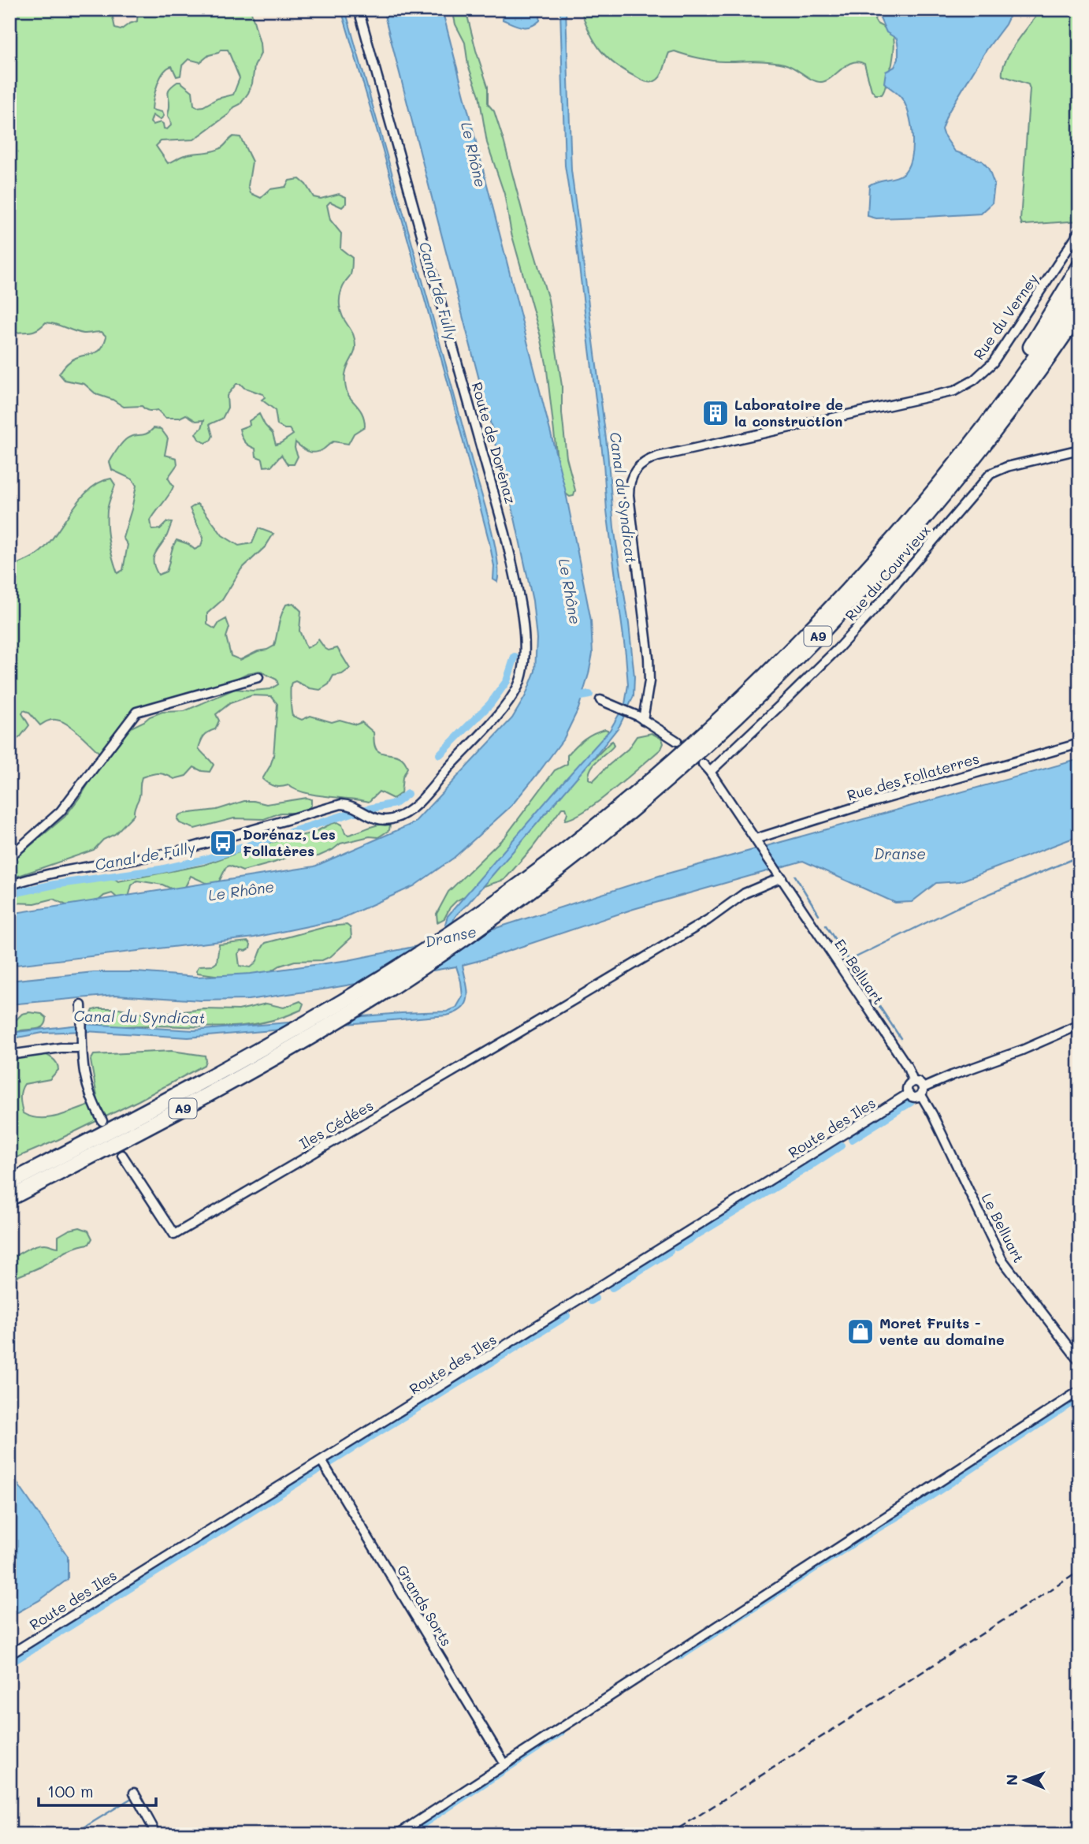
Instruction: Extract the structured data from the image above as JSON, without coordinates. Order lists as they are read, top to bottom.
{
  "streets": {
    "highway": ["A9"],
    "street": [
      "Rue du Verney",
      "Route de Dorénaz",
      "Rue du Courvieux",
      "Rue des Follaterres",
      "En Belluart",
      "Iles Cédées",
      "Route des Iles",
      "Le Belluart",
      "Grands Sorts"
    ]
  },
  "crossings": [
    ["Rue des Follaterres", "En Belluart"],
    ["En Belluart", "Iles Cédées"],
    ["En Belluart", "Route des Iles"],
    ["En Belluart", "Le Belluart"],
    ["Route des Iles", "Le Belluart"],
    ["Route des Iles", "Grands Sorts"]
  ],
  "water": [
    "Le Rhône",
    "Canal de Fully",
    "Canal du Syndicat",
    "Dranse"
  ],
  "places": {
    "building": ["Laboratoire de la construction"],
    "bus stop": ["Dorénaz, Les Follatères"],
    "shop": ["Moret Fruits - vente au domaine"]
  },
  "scale_bar": "100 m",
  "north": "left"
}
